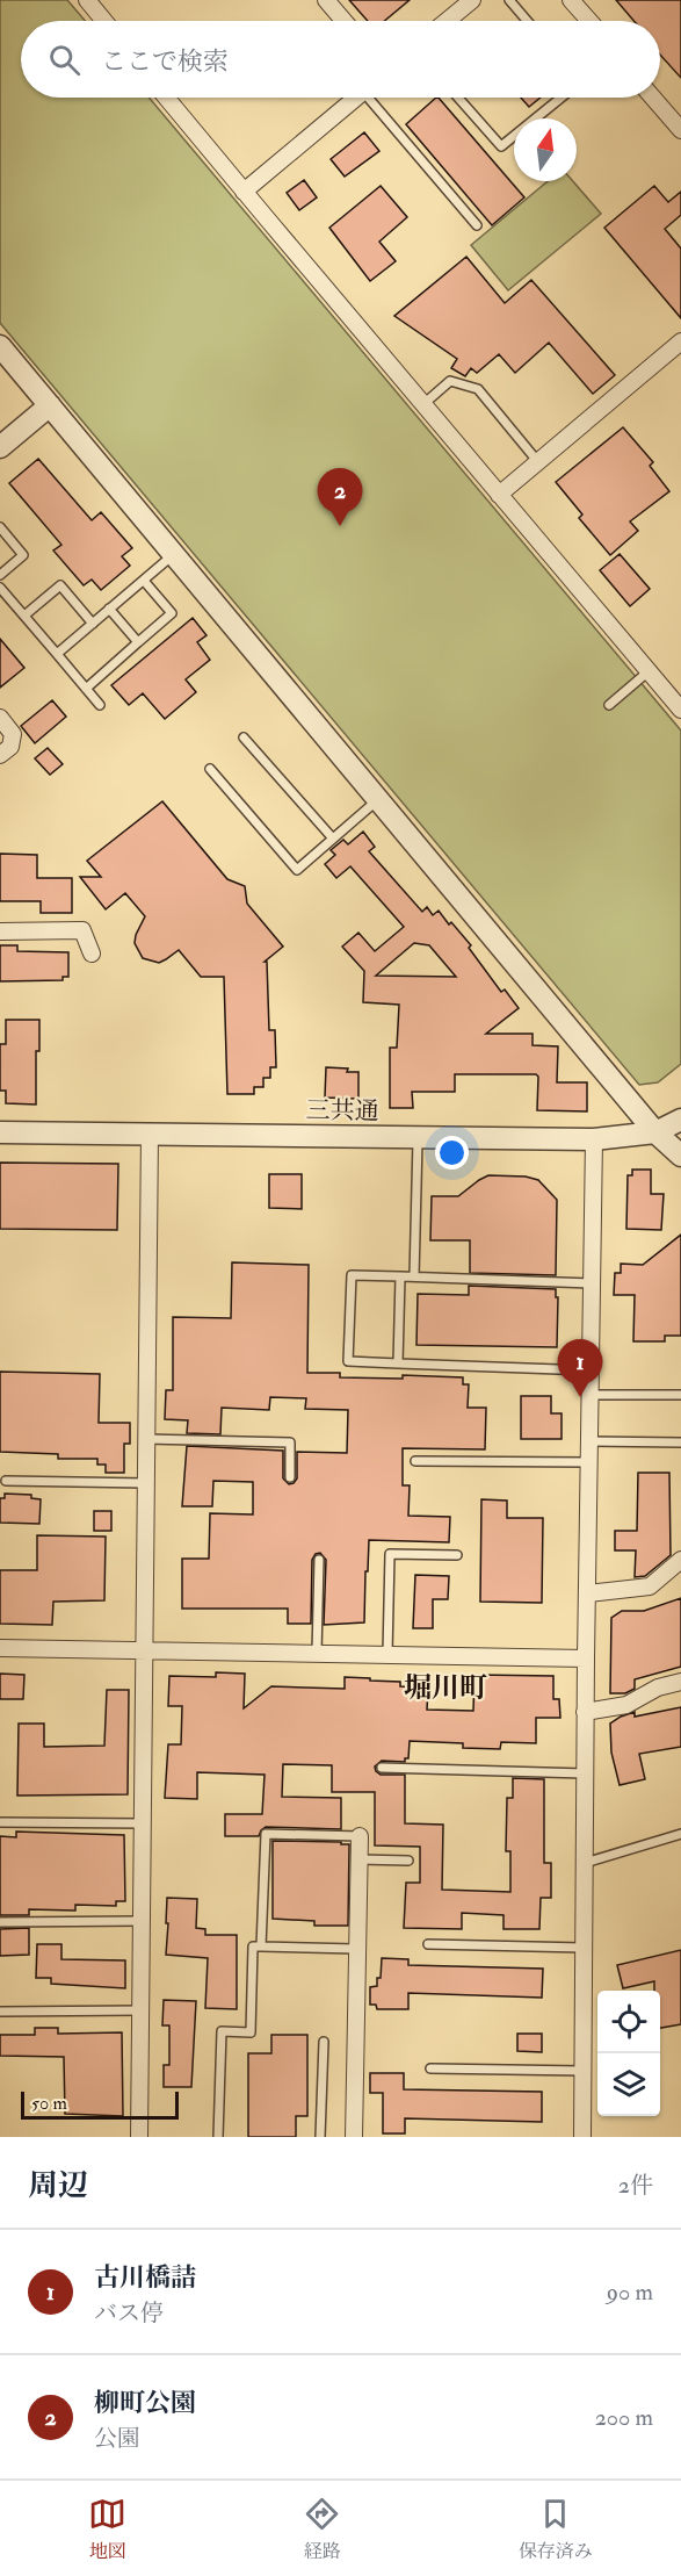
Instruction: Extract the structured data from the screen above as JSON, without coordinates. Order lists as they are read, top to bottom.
{
  "streets": {
    "street": ["三共通"]
  },
  "districts": ["堀川町"],
  "scale_bar": "50 m",
  "north": "top",
  "page": {
    "search": "ここで検索",
    "pins": ["2", "1"],
    "scale": "50 m",
    "heading": ["周辺", "2件"],
    "list": [
      {
        "mark": "1",
        "name": "古川橋詰",
        "note": "バス停",
        "value": "90 m"
      },
      {
        "mark": "2",
        "name": "柳町公園",
        "note": "公園",
        "value": "200 m"
      }
    ],
    "nav": ["地図", "経路", "保存済み"]
  }
}
